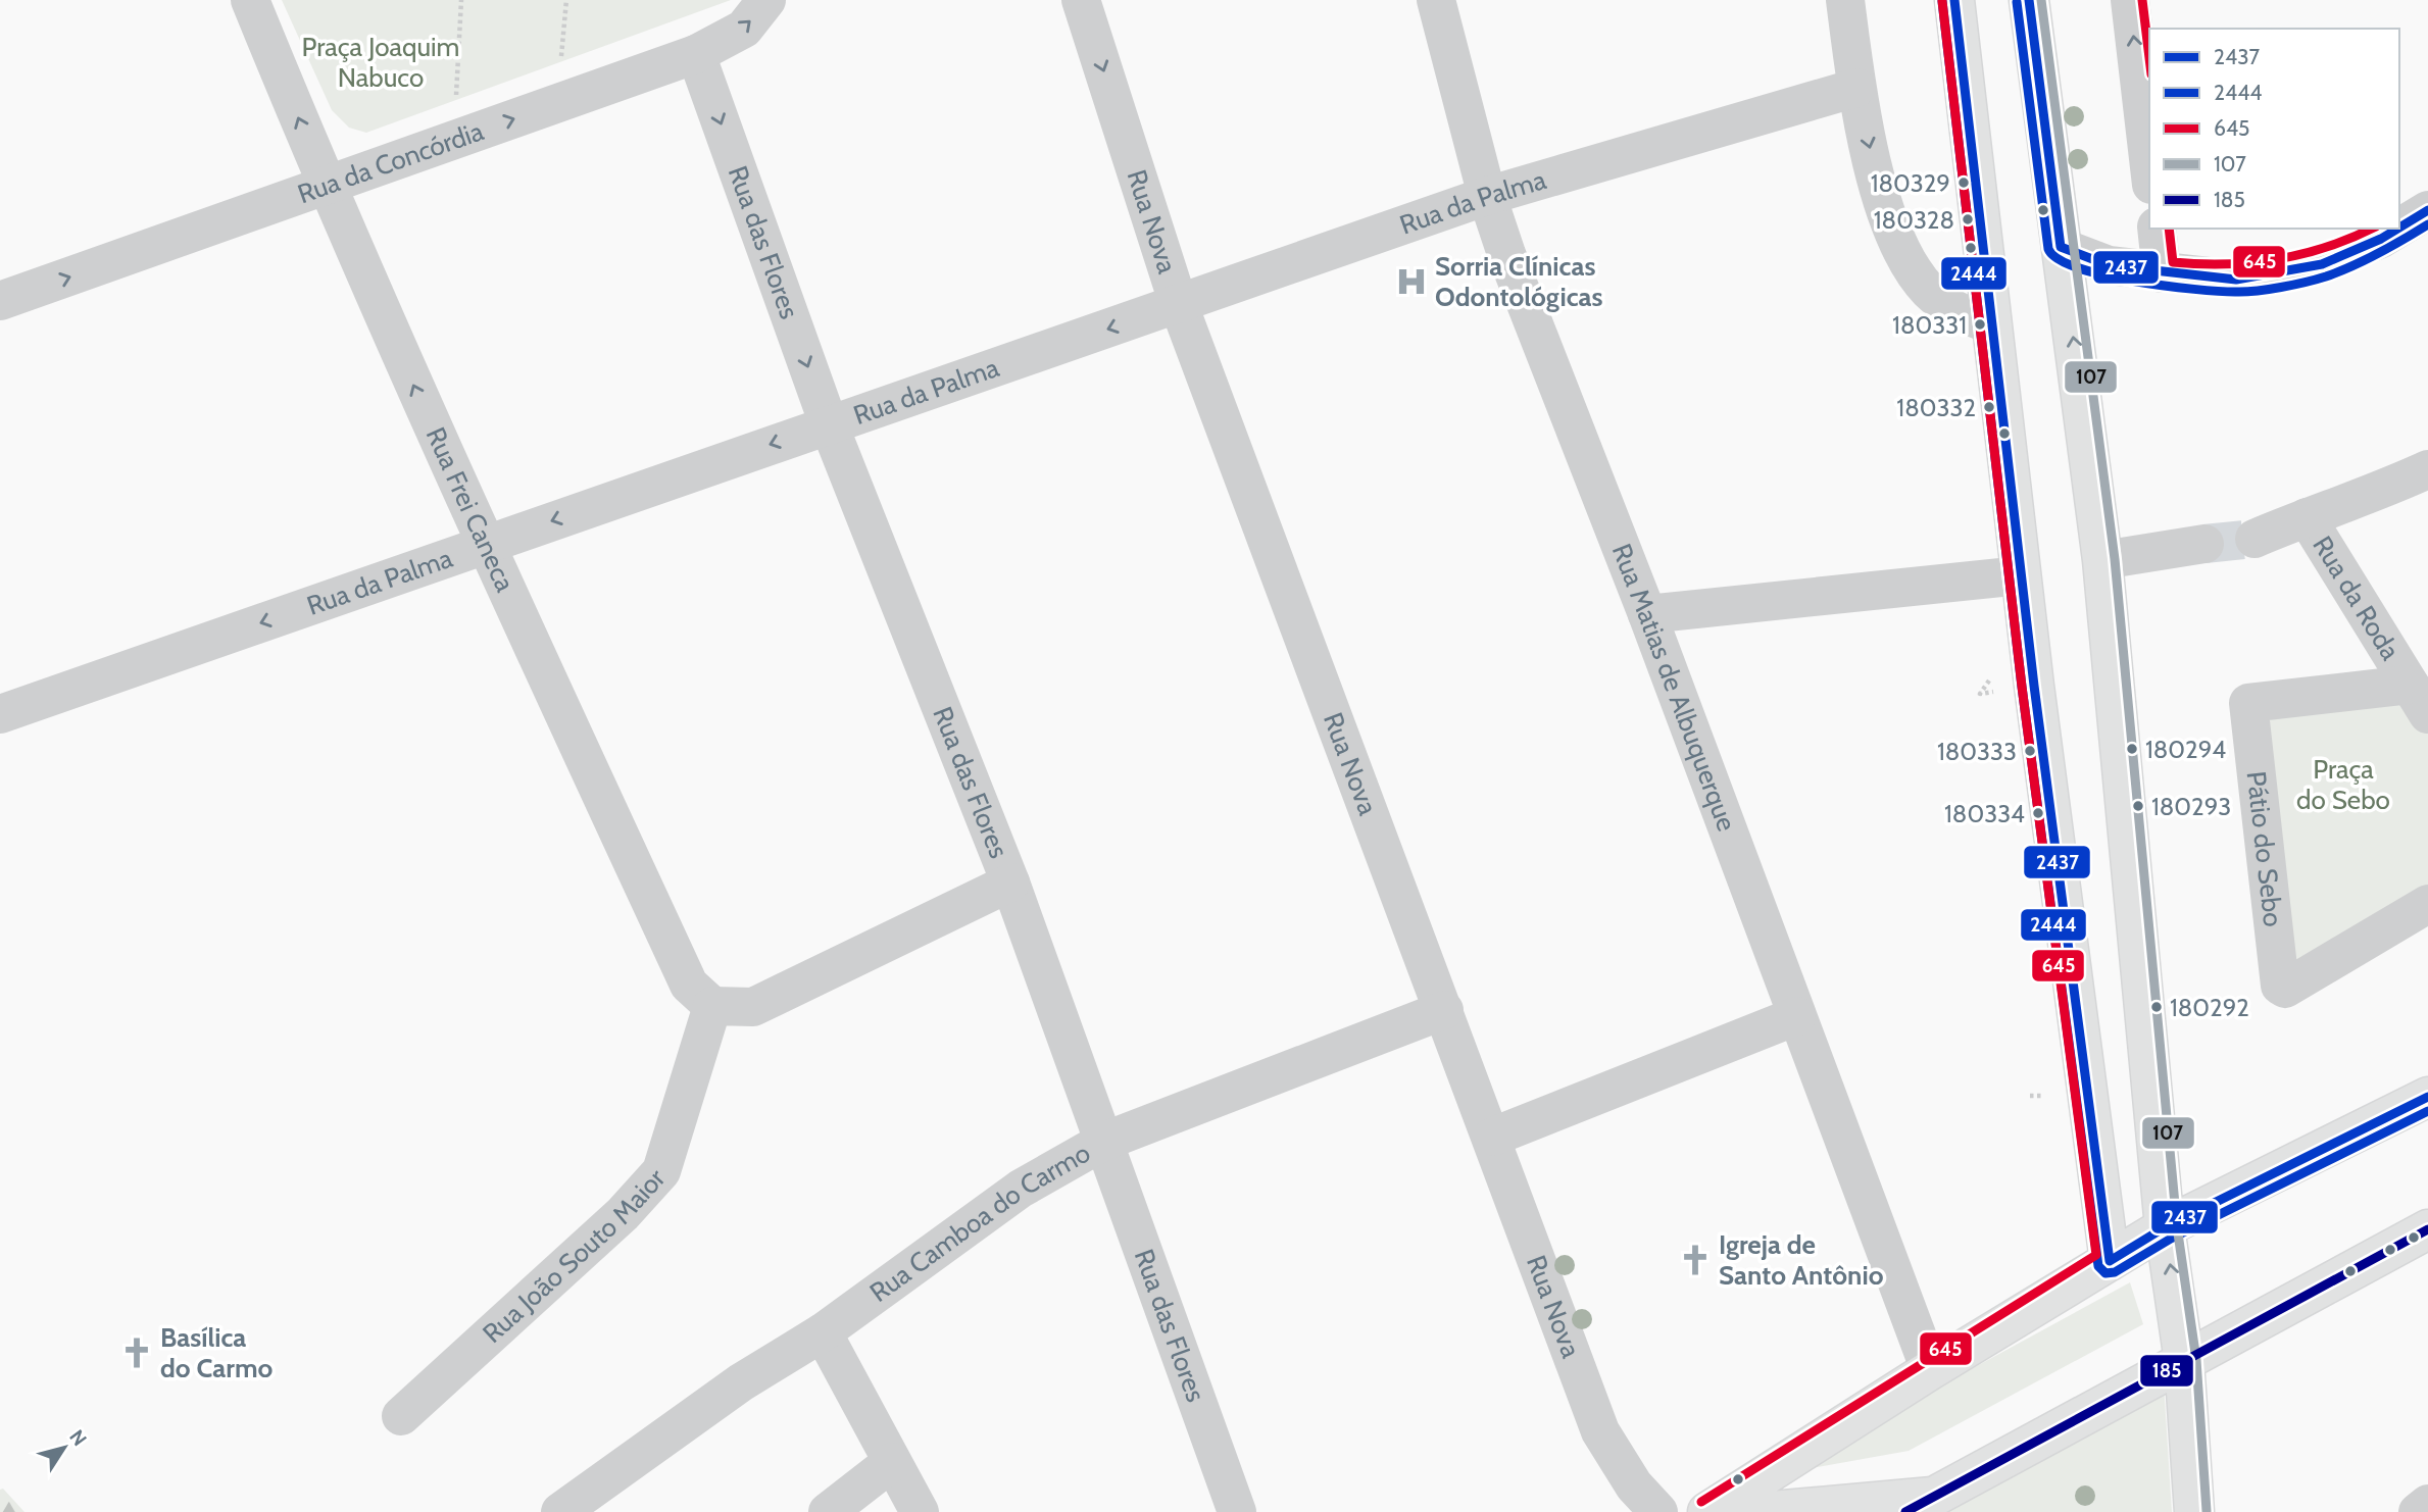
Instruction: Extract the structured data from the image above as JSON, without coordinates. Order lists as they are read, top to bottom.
{
  "streets": {
    "street": [
      "Rua da Concórdia",
      "Rua da Palma",
      "Rua Nova",
      "Rua das Flores",
      "Rua Frei Caneca",
      "Rua da Roda",
      "Rua Matias de Albuquerque",
      "Pátio do Sebo",
      "Rua Camboa do Carmo",
      "Rua João Souto Maior"
    ]
  },
  "crossings": [
    ["Rua da Concórdia", "Rua das Flores"],
    ["Rua da Concórdia", "Rua Frei Caneca"],
    ["Rua da Palma", "Rua Nova"],
    ["Rua da Palma", "Rua das Flores"],
    ["Rua da Palma", "Rua Frei Caneca"],
    ["Rua da Palma", "Rua Matias de Albuquerque"],
    ["Rua Nova", "Rua Camboa do Carmo"],
    ["Rua das Flores", "Rua Camboa do Carmo"],
    ["Rua Frei Caneca", "Rua João Souto Maior"],
    ["Rua da Roda", "Pátio do Sebo"]
  ],
  "one_way": ["Rua da Concórdia", "Rua da Palma", "Rua Frei Caneca"],
  "parks": ["Praça Joaquim Nabuco", "Praça do Sebo"],
  "places": {
    "other": [
      "180329",
      "180328",
      "180331",
      "180332",
      "180294",
      "180333",
      "180293",
      "180334",
      "180292"
    ],
    "hospital": ["Sorria Clínicas Odontológicas"],
    "church": ["Igreja de Santo Antônio", "Basílica do Carmo"]
  },
  "lines": [
    "transit line 2437",
    "transit line 645",
    "transit line 107",
    "transit line 2444",
    "transit line 185"
  ],
  "legend": [
    "2437",
    "2444",
    "645",
    "107",
    "185"
  ],
  "north": "top right"
}
